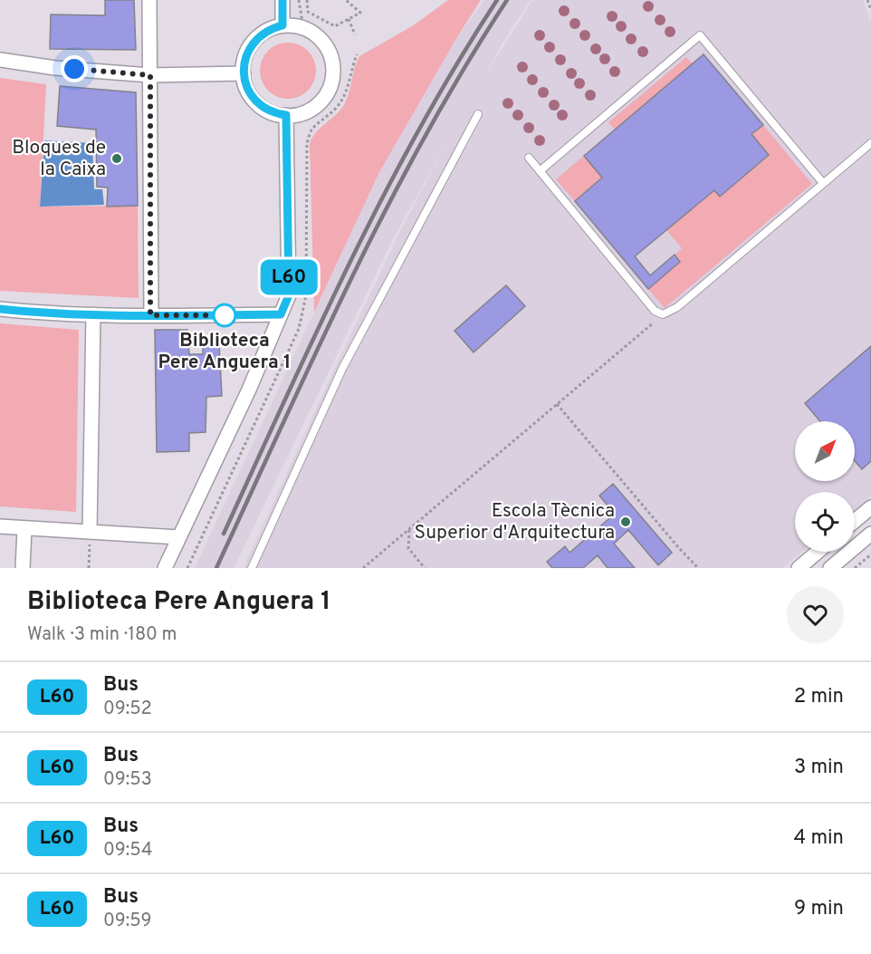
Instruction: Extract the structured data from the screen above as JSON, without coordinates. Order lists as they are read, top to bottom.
{
  "places": ["Bloques de la Caixa", "Biblioteca Pere Anguera 1", "Escola Tècnica Superior d'Arquitectura"],
  "lines": ["bus line L60"],
  "north": "top right",
  "page": {
    "on_map": "L60",
    "heading": ["Biblioteca Pere Anguera 1", "Walk · 3 min · 180 m"],
    "list": [
      {
        "mark": "L60",
        "name": "Bus",
        "note": "09:52",
        "value": "2 min"
      },
      {
        "mark": "L60",
        "name": "Bus",
        "note": "09:53",
        "value": "3 min"
      },
      {
        "mark": "L60",
        "name": "Bus",
        "note": "09:54",
        "value": "4 min"
      },
      {
        "mark": "L60",
        "name": "Bus",
        "note": "09:59",
        "value": "9 min"
      }
    ]
  }
}
